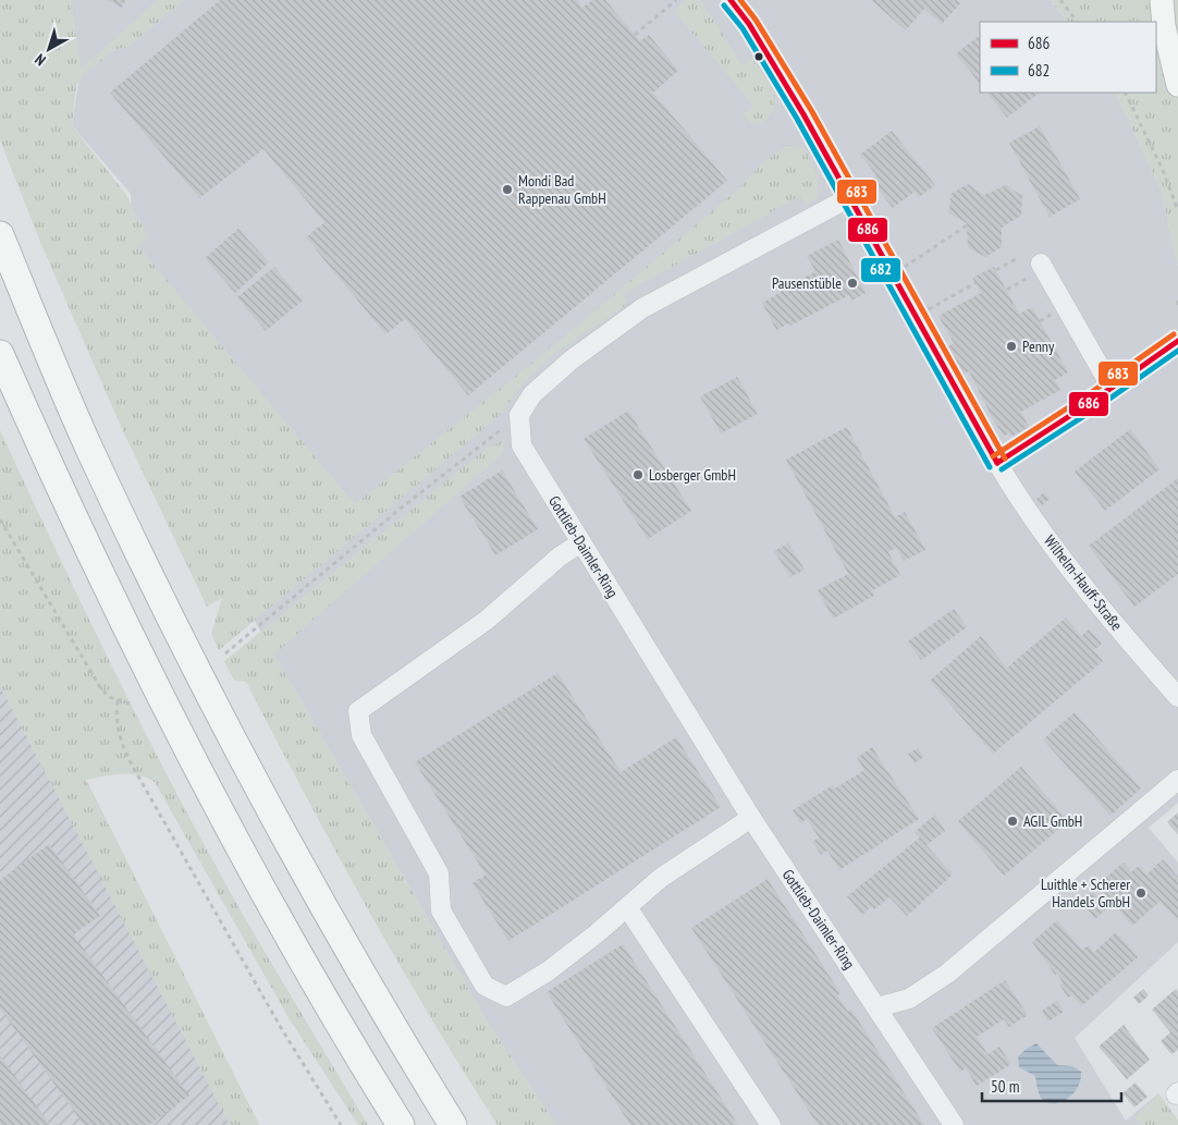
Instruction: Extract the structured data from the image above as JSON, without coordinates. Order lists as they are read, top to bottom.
{
  "streets": {
    "street": ["Gottlieb-Daimler-Ring", "Wilhelm-Hauff-Straße"]
  },
  "places": [
    "Mondi Bad Rappenau GmbH",
    "Pausenstüble",
    "Penny",
    "Losberger GmbH",
    "AGIL GmbH",
    "Luithle + Scherer Handels GmbH"
  ],
  "lines": ["transit line 686", "transit line 683", "transit line 682"],
  "legend": ["686", "682"],
  "scale_bar": "50 m",
  "north": "bottom left"
}
